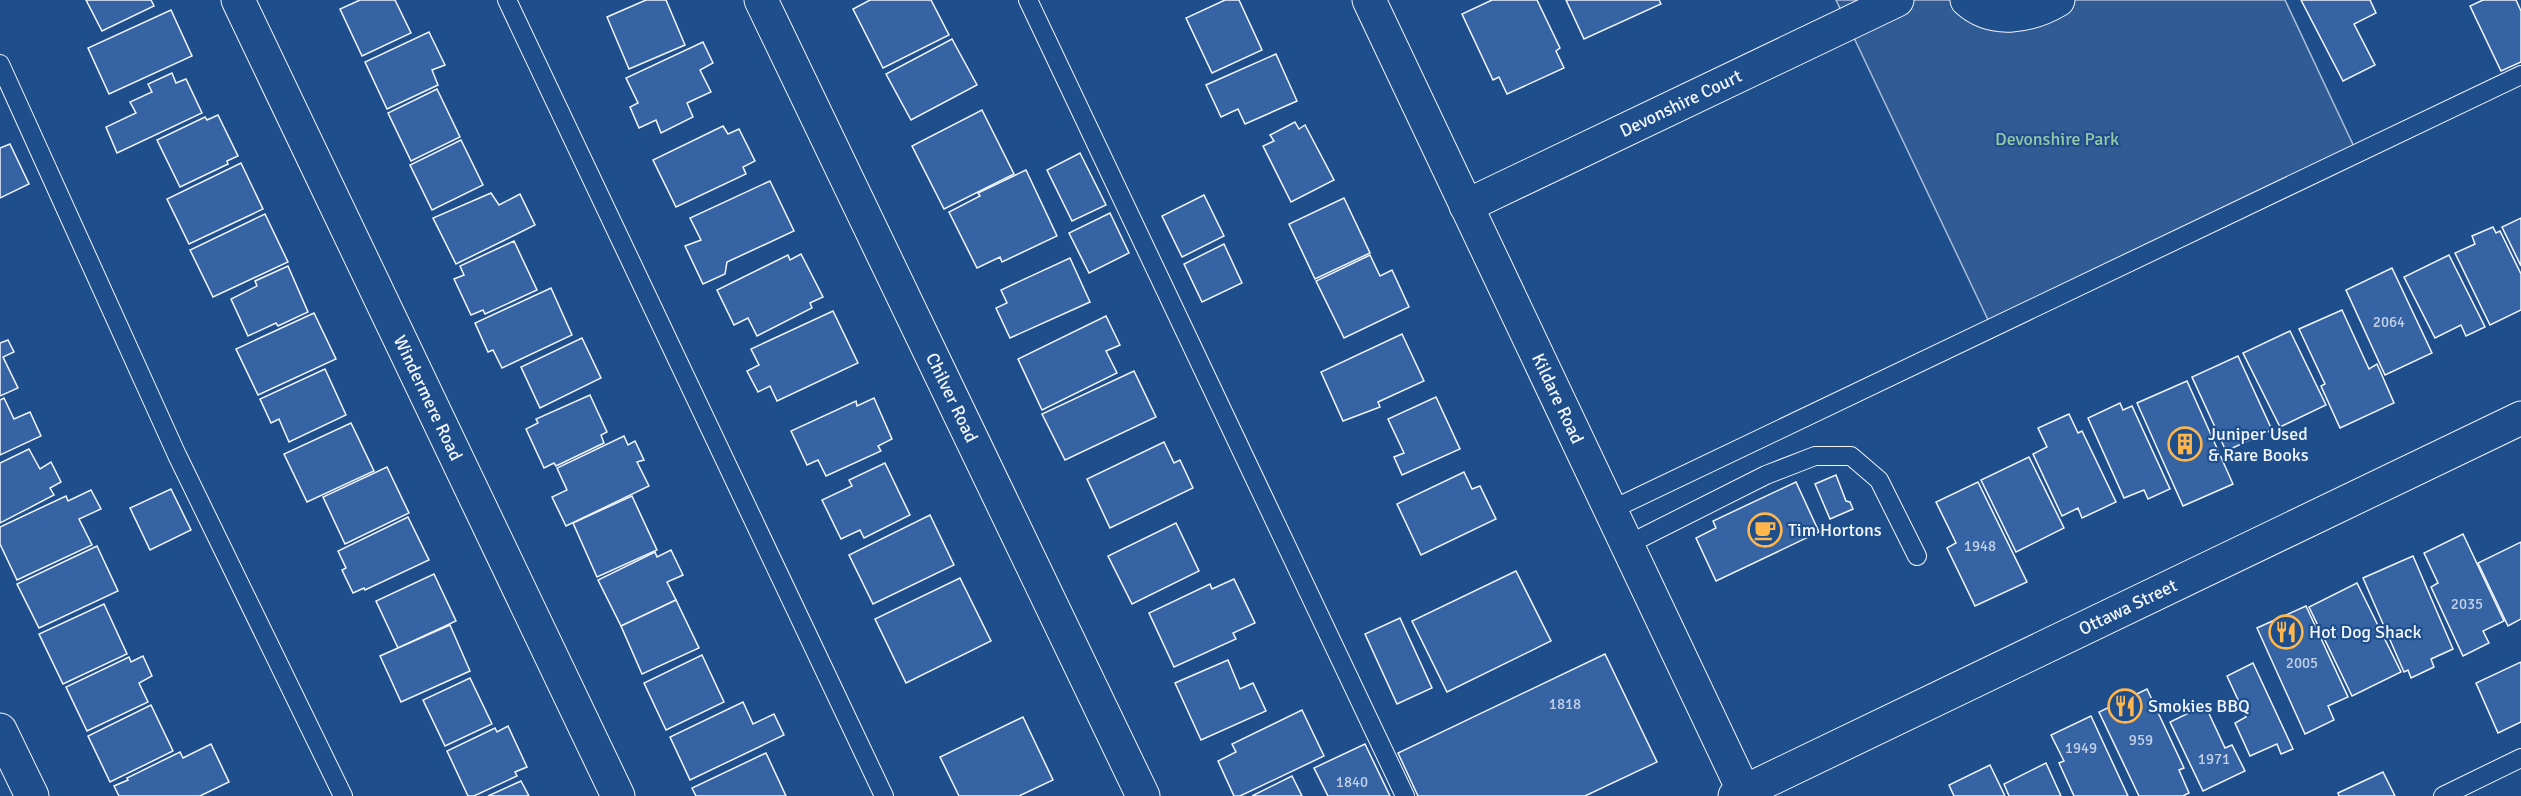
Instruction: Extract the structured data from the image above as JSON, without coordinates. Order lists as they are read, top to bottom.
{
  "streets": {
    "street": [
      "Devonshire Court",
      "Windermere Road",
      "Chilver Road",
      "Kildare Road",
      "Ottawa Street"
    ]
  },
  "crossings": [
    ["Devonshire Court", "Kildare Road"],
    ["Kildare Road", "Ottawa Street"]
  ],
  "parks": ["Devonshire Park"],
  "places": {
    "building": ["Juniper Used & Rare Books"],
    "cafe": ["Tim Hortons"],
    "restaurant": ["Hot Dog Shack", "Smokies BBQ"]
  },
  "house_numbers": [
    "2064",
    "1948",
    "2035",
    "2005",
    "1818",
    "959",
    "1949",
    "1971",
    "1840"
  ]
}
